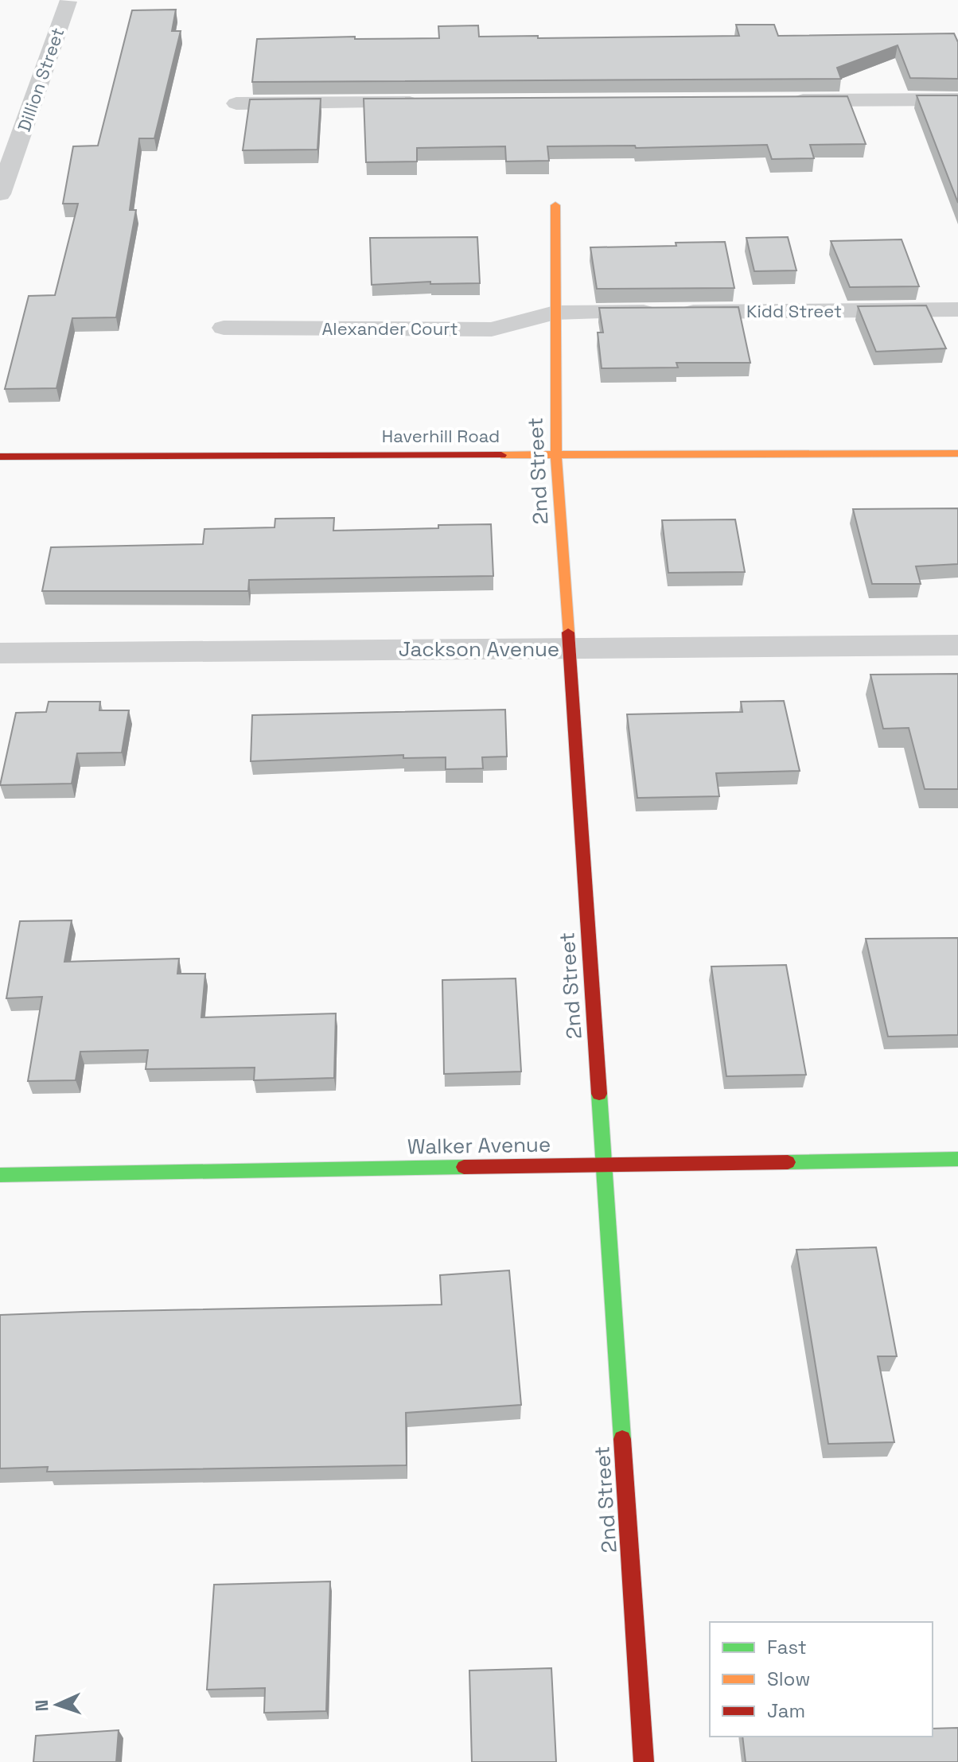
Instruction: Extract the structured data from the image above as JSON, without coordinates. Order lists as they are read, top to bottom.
{
  "streets": {
    "street": [
      "Dillion Street",
      "Kidd Street",
      "Alexander Court",
      "Haverhill Road",
      "2nd Street",
      "Jackson Avenue",
      "Walker Avenue"
    ]
  },
  "crossings": [
    ["Kidd Street", "Alexander Court"],
    ["Kidd Street", "2nd Street"],
    ["Alexander Court", "2nd Street"],
    ["Haverhill Road", "2nd Street"],
    ["2nd Street", "Jackson Avenue"],
    ["2nd Street", "Walker Avenue"]
  ],
  "legend": ["Fast", "Slow", "Jam"],
  "north": "left"
}
